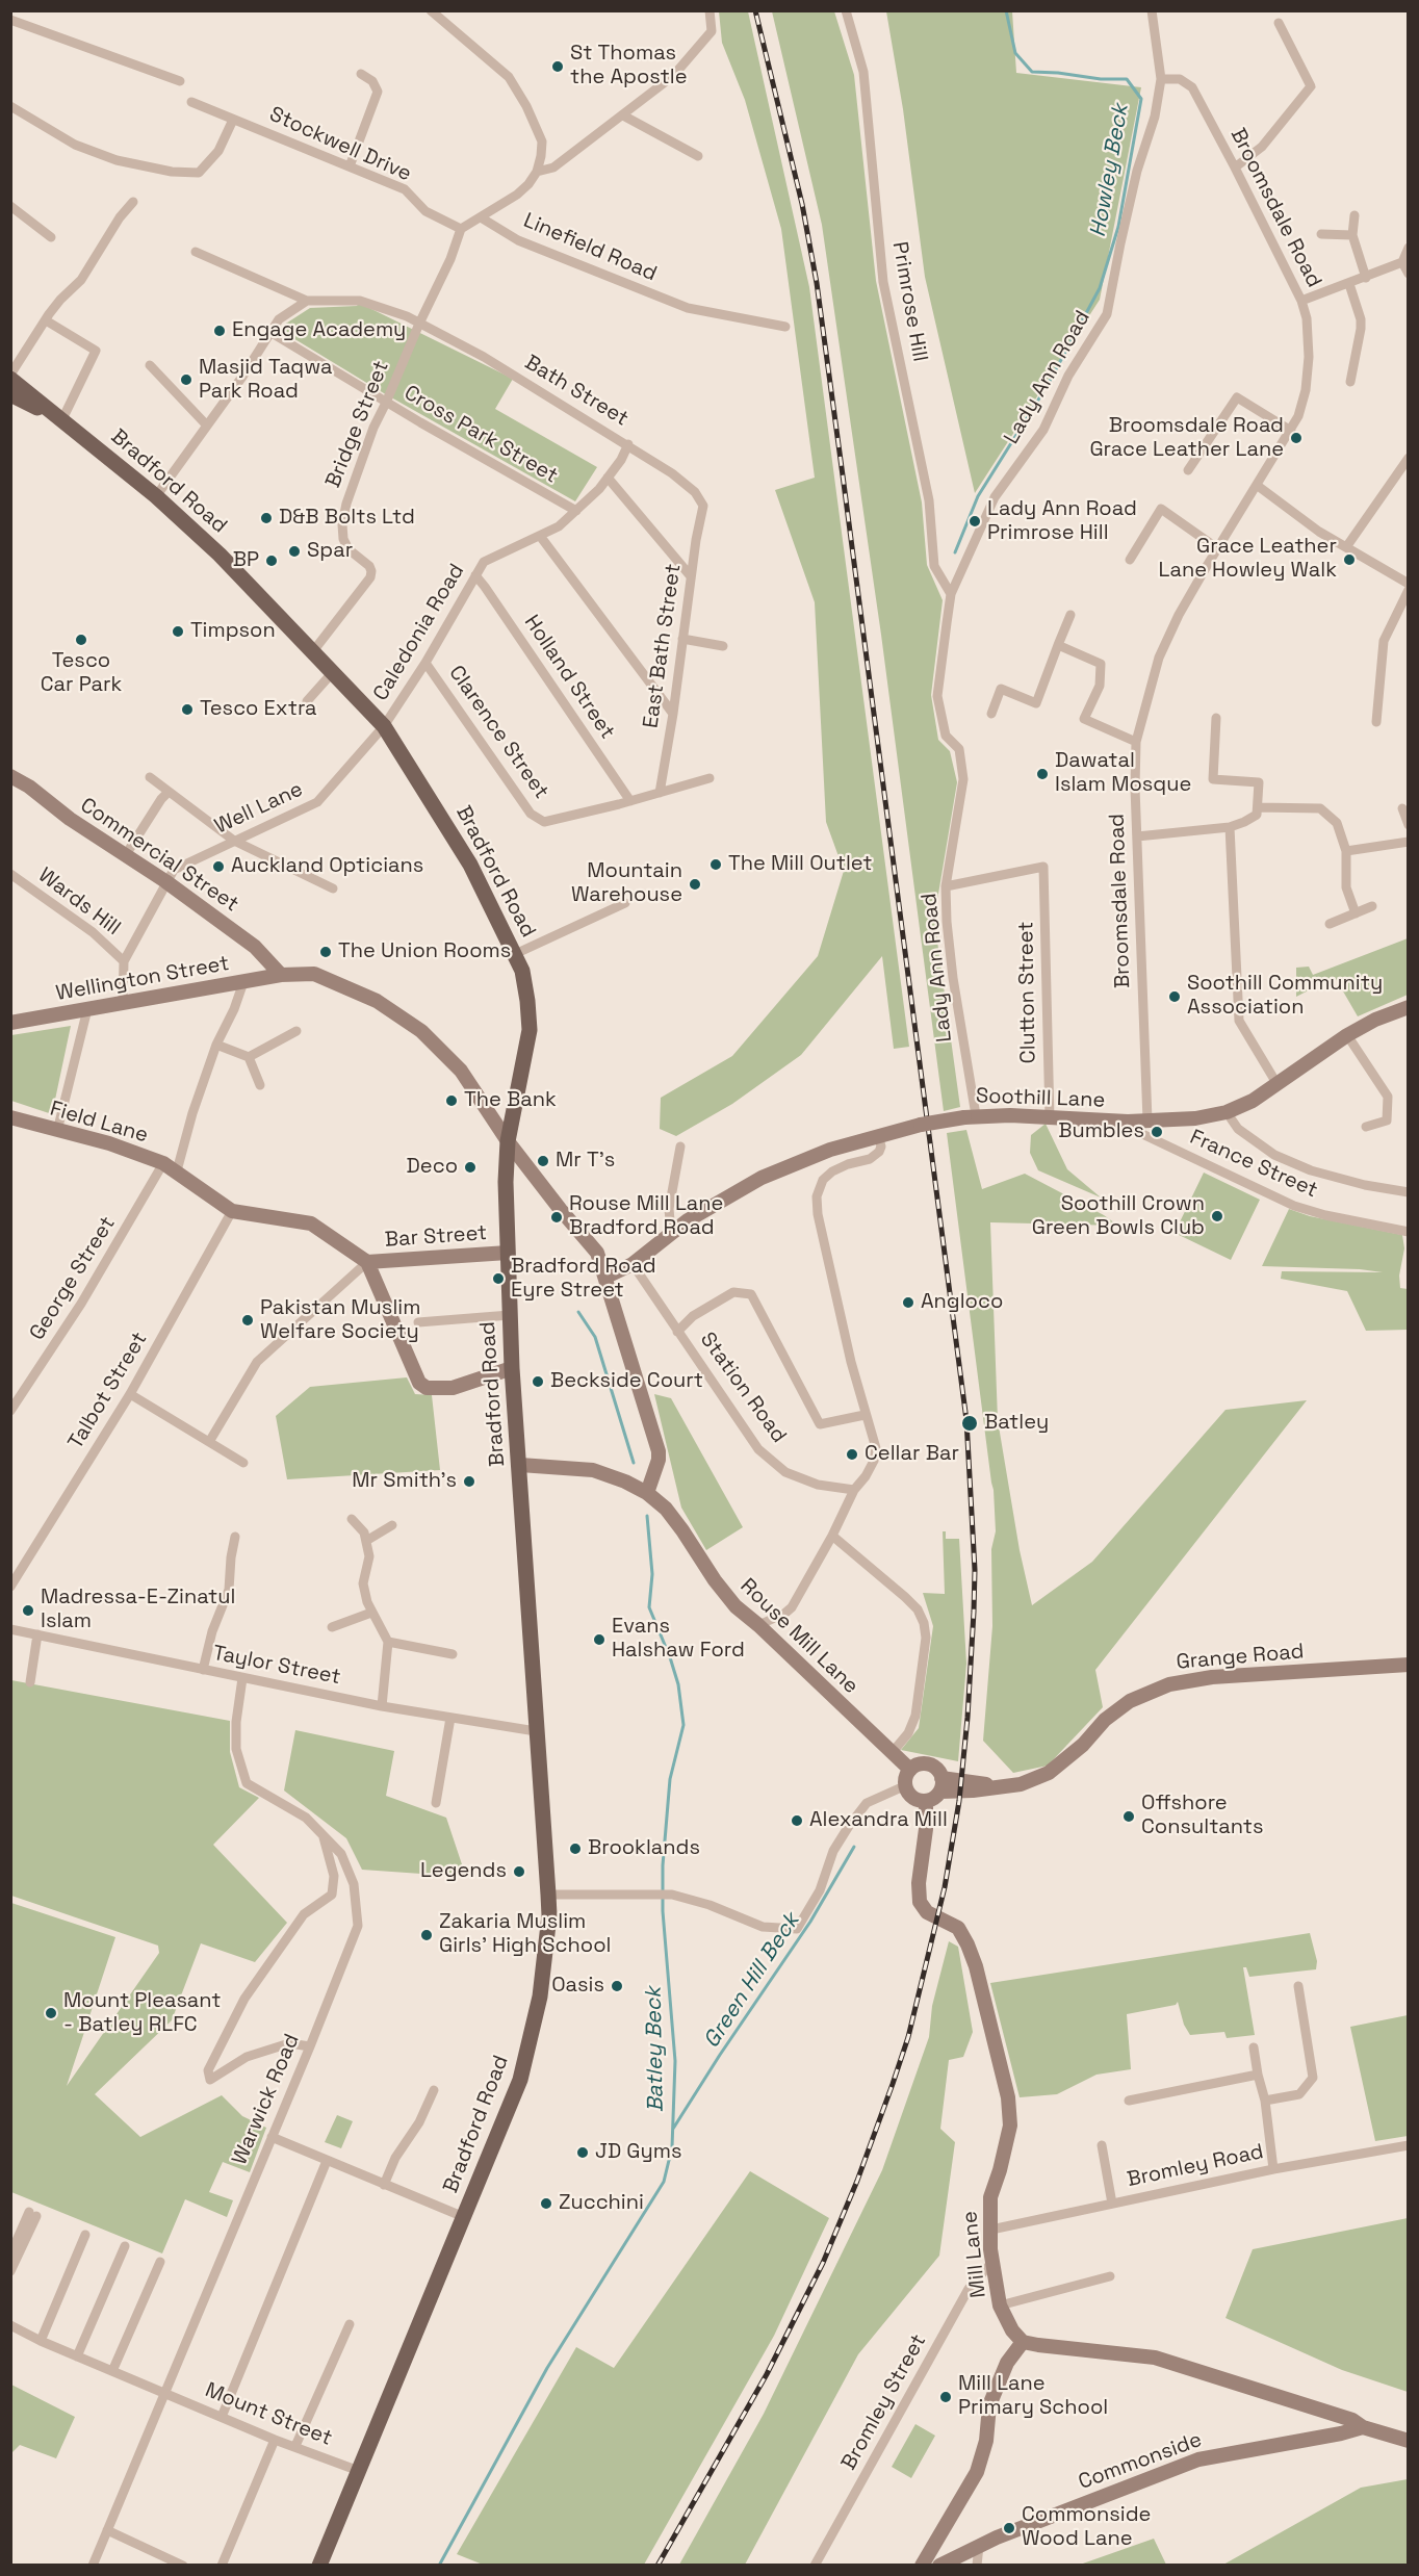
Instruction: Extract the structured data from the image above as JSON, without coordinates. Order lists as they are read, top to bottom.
{
  "streets": {
    "main road": ["Bradford Road"],
    "street": [
      "Stockwell Drive",
      "Broomsdale Road",
      "Linefield Road",
      "Primrose Hill",
      "Lady Ann Road",
      "Bath Street",
      "Bridge Street",
      "Cross Park Street",
      "Caledonia Road",
      "East Bath Street",
      "Holland Street",
      "Clarence Street",
      "Well Lane",
      "Commercial Street",
      "Wards Hill",
      "Wellington Street",
      "Clutton Street",
      "Soothill Lane",
      "Field Lane",
      "France Street",
      "Bar Street",
      "George Street",
      "Station Road",
      "Talbot Street",
      "Rouse Mill Lane",
      "Grange Road",
      "Taylor Street",
      "Warwick Road",
      "Bromley Road",
      "Mill Lane",
      "Bromley Street",
      "Mount Street",
      "Commonside"
    ]
  },
  "crossings": [
    ["Stockwell Drive", "Bridge Street"],
    ["Broomsdale Road", "Lady Ann Road"],
    ["Broomsdale Road", "Soothill Lane"],
    ["Primrose Hill", "Lady Ann Road"],
    ["Lady Ann Road", "Clutton Street"],
    ["Lady Ann Road", "Soothill Lane"],
    ["Bath Street", "Bridge Street"],
    ["Bath Street", "Caledonia Road"],
    ["Bath Street", "East Bath Street"],
    ["Bridge Street", "Cross Park Street"],
    ["Bridge Street", "Bradford Road"],
    ["Cross Park Street", "Caledonia Road"],
    ["Bradford Road", "Caledonia Road"],
    ["Bradford Road", "Well Lane"],
    ["Bradford Road", "Wellington Street"],
    ["Bradford Road", "Bar Street"],
    ["Bradford Road", "Rouse Mill Lane"],
    ["Bradford Road", "Taylor Street"],
    ["Bradford Road", "Mount Street"],
    ["Caledonia Road", "Holland Street"],
    ["Caledonia Road", "Clarence Street"],
    ["Caledonia Road", "Well Lane"],
    ["Holland Street", "Clarence Street"],
    ["Well Lane", "Commercial Street"],
    ["Commercial Street", "Wellington Street"],
    ["Clutton Street", "Soothill Lane"],
    ["Soothill Lane", "France Street"],
    ["Soothill Lane", "Station Road"],
    ["Field Lane", "Bar Street"],
    ["Field Lane", "George Street"],
    ["Field Lane", "Talbot Street"],
    ["Rouse Mill Lane", "Grange Road"],
    ["Rouse Mill Lane", "Mill Lane"],
    ["Grange Road", "Mill Lane"],
    ["Taylor Street", "Warwick Road"],
    ["Warwick Road", "Mount Street"],
    ["Bromley Road", "Mill Lane"],
    ["Mill Lane", "Bromley Street"]
  ],
  "water": ["Howley Beck", "Green Hill Beck", "Batley Beck"],
  "places": [
    "St Thomas the Apostle",
    "Engage Academy",
    "Masjid Taqwa Park Road",
    "Broomsdale Road Grace Leather Lane",
    "D&B Bolts Ltd",
    "Lady Ann Road Primrose Hill",
    "Spar",
    "Grace Leather Lane Howley Walk",
    "BP",
    "Timpson",
    "Tesco Car Park",
    "Tesco Extra",
    "Dawatal Islam Mosque",
    "The Mill Outlet",
    "Auckland Opticians",
    "Mountain Warehouse",
    "The Union Rooms",
    "Soothill Community Association",
    "The Bank",
    "Bumbles",
    "Mr T's",
    "Deco",
    "Soothill Crown Green Bowls Club",
    "Rouse Mill Lane Bradford Road",
    "Bradford Road Eyre Street",
    "Angloco",
    "Pakistan Muslim Welfare Society",
    "Beckside Court",
    "Batley",
    "Cellar Bar",
    "Mr Smith's",
    "Madressa-E-Zinatul Islam",
    "Evans Halshaw Ford",
    "Offshore Consultants",
    "Alexandra Mill",
    "Brooklands",
    "Legends",
    "Zakaria Muslim Girls' High School",
    "Oasis",
    "Mount Pleasant - Batley RLFC",
    "JD Gyms",
    "Zucchini",
    "Mill Lane Primary School",
    "Commonside Wood Lane"
  ]
}
